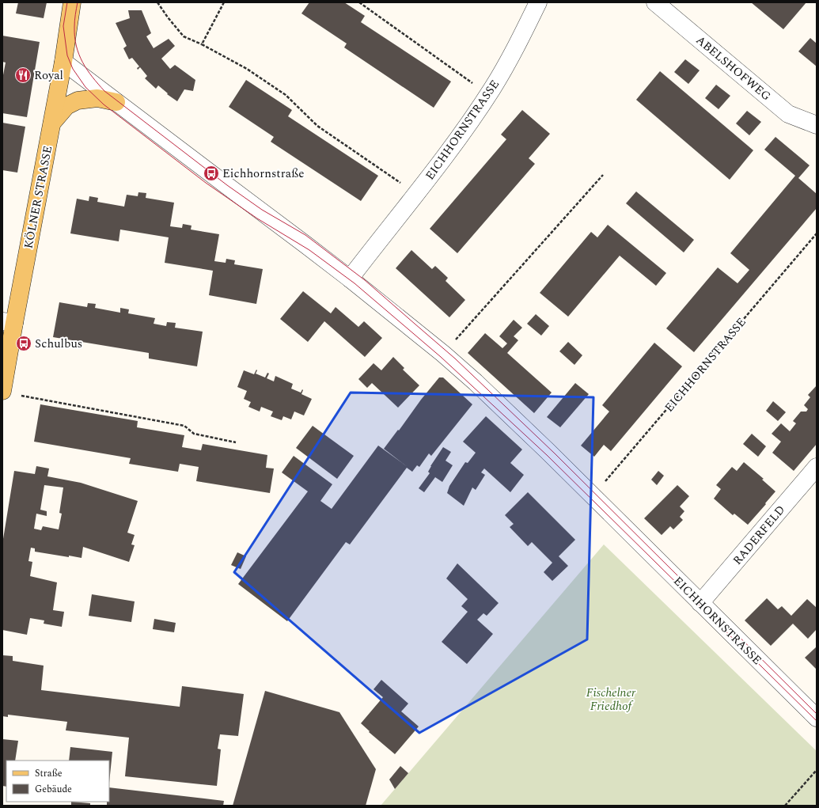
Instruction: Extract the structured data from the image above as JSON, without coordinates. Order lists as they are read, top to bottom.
{
  "streets": {
    "main road": ["KÖLNER STRASSE"],
    "street": ["ABELSHOFWEG", "EICHHORNSTRASSE", "RADERFELD"]
  },
  "crossings": [
    ["EICHHORNSTRASSE", "KÖLNER STRASSE"],
    ["EICHHORNSTRASSE", "RADERFELD"]
  ],
  "parks": ["Fischelner Friedhof"],
  "places": {
    "restaurant": ["Royal"],
    "bus stop": ["Eichhornstraße", "Schulbus"]
  },
  "legend": ["Straße", "Gebäude"]
}
